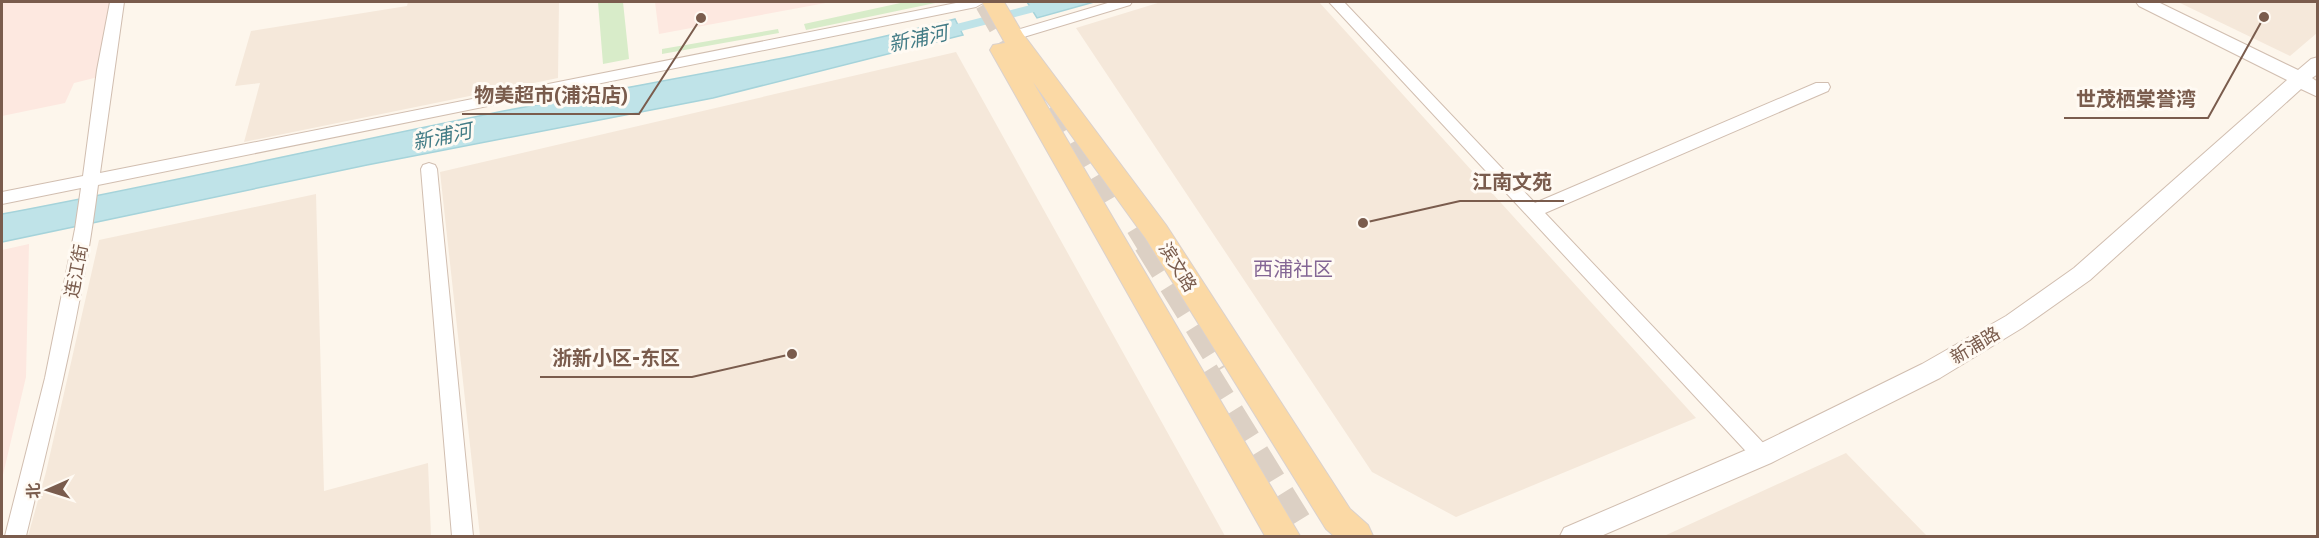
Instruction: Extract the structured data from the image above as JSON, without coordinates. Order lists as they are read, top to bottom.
{
  "streets": {
    "main road": ["滨文路"],
    "street": ["连江街", "新浦路"]
  },
  "districts": ["西浦社区"],
  "water": ["新浦河"],
  "places": [
    "世茂栖棠誉湾",
    "物美超市(浦沿店)",
    "江南文苑",
    "浙新小区-东区"
  ],
  "north": "left"
}
